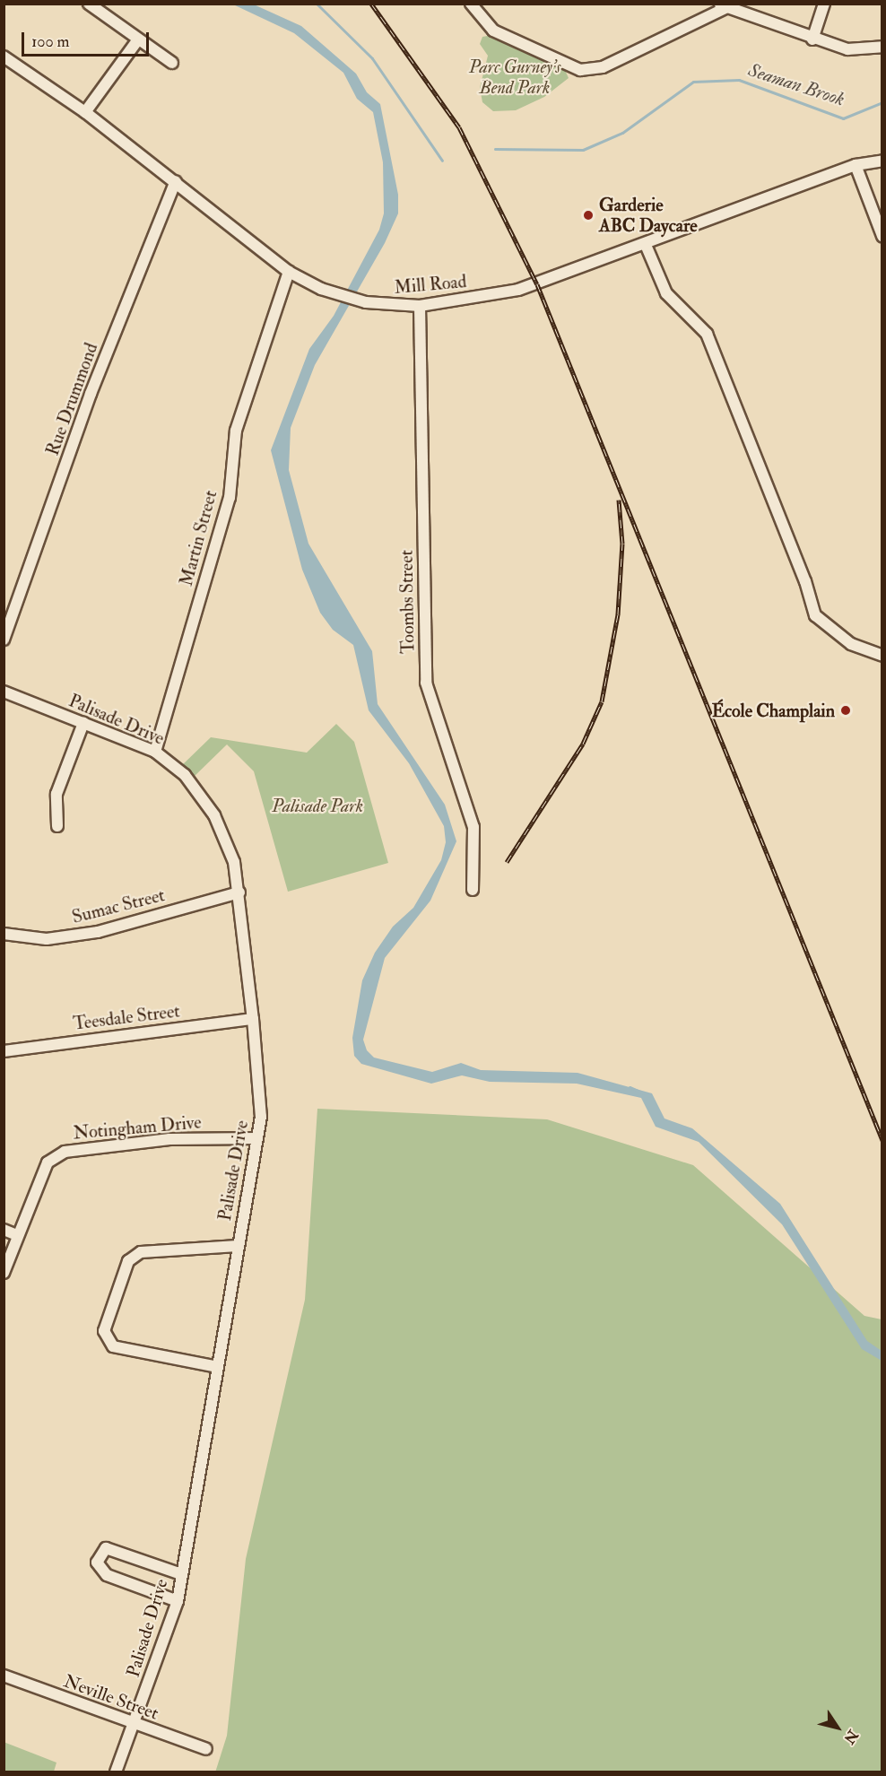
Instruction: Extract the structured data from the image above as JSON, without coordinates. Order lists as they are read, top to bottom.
{
  "streets": {
    "street": [
      "Mill Road",
      "Rue Drummond",
      "Martin Street",
      "Toombs Street",
      "Palisade Drive",
      "Sumac Street",
      "Teesdale Street",
      "Notingham Drive",
      "Neville Street"
    ]
  },
  "crossings": [
    ["Mill Road", "Rue Drummond"],
    ["Mill Road", "Martin Street"],
    ["Mill Road", "Toombs Street"],
    ["Martin Street", "Palisade Drive"],
    ["Palisade Drive", "Sumac Street"],
    ["Palisade Drive", "Teesdale Street"],
    ["Palisade Drive", "Notingham Drive"],
    ["Palisade Drive", "Neville Street"]
  ],
  "water": ["Seaman Brook"],
  "parks": ["Parc Gurney's Bend Park", "Palisade Park"],
  "places": ["Garderie ABC Daycare", "École Champlain"],
  "scale_bar": "100 m",
  "north": "bottom right"
}
